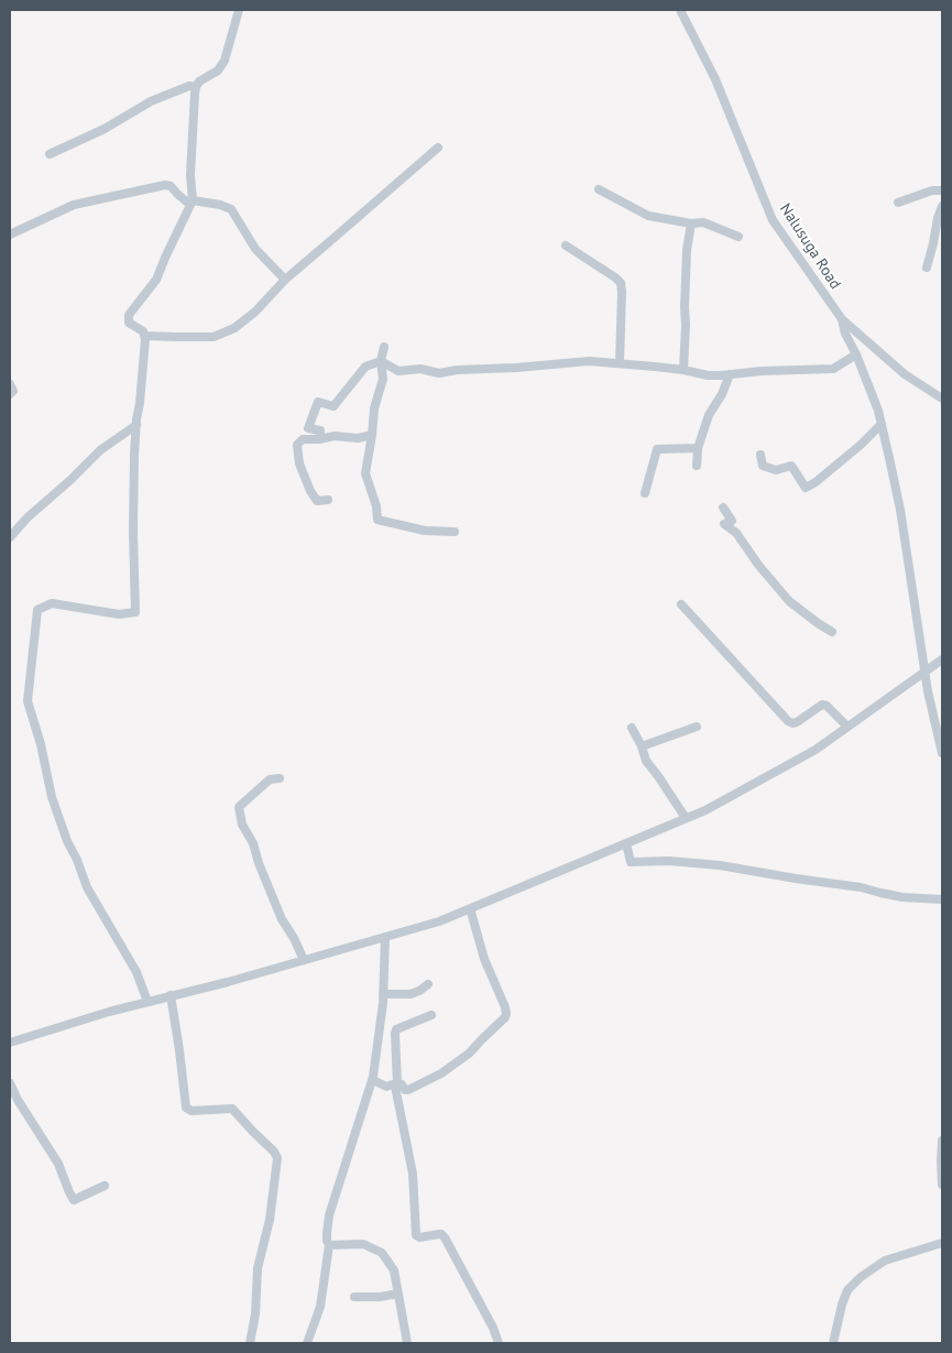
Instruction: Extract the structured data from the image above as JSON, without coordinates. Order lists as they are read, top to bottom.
{
  "streets": {
    "street": ["Nalusuga Road"]
  }
}
